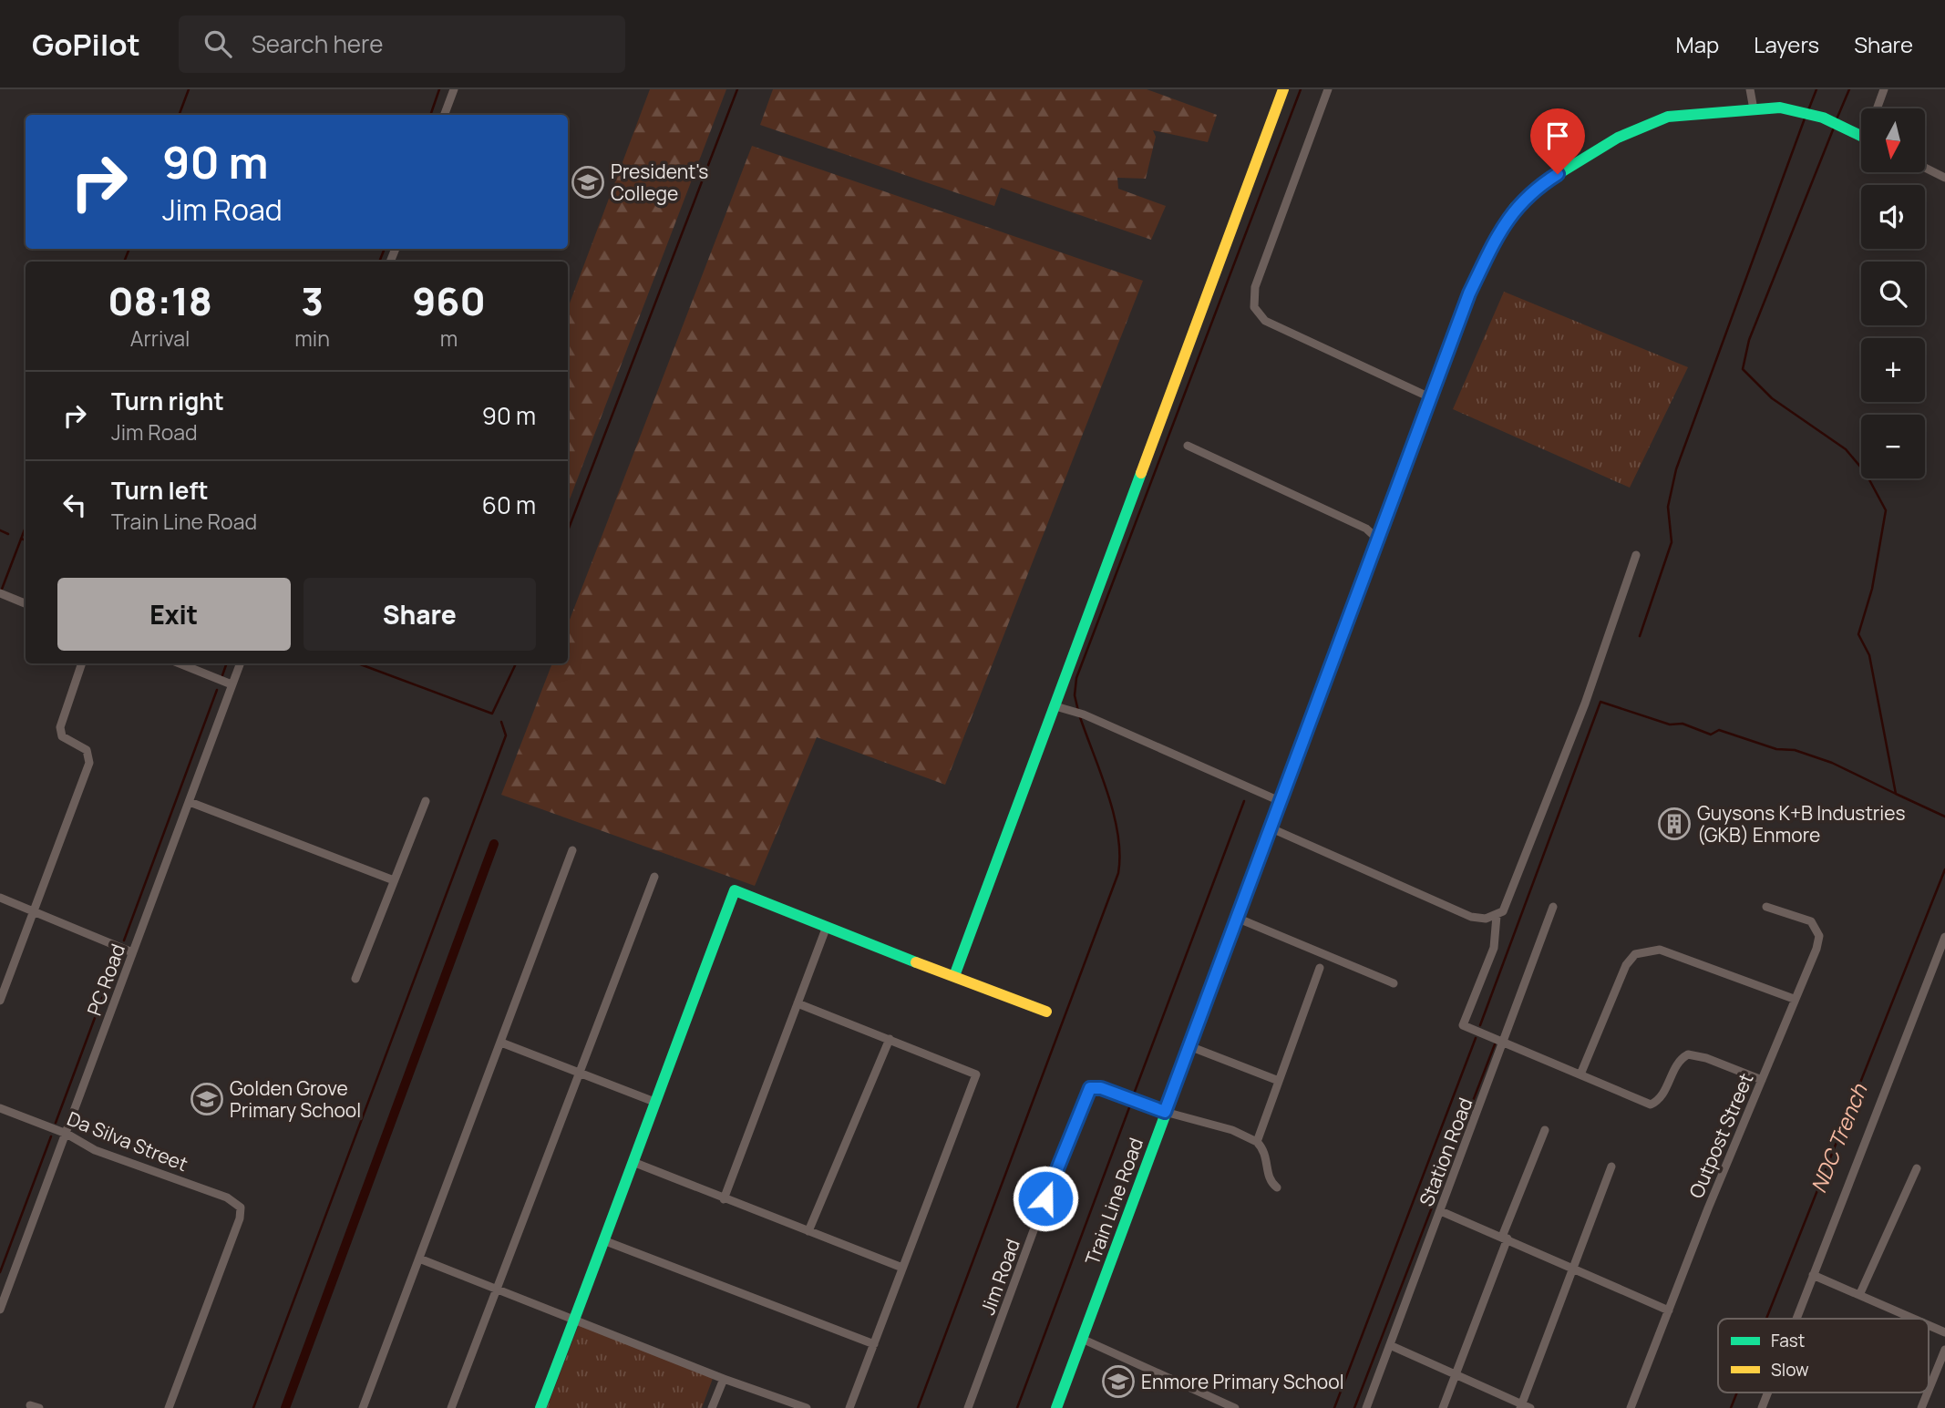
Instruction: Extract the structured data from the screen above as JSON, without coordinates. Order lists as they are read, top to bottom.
{
  "streets": {
    "street": [
      "PC Road",
      "Outpost Street",
      "Da Silva Street",
      "Station Road",
      "Train Line Road",
      "Jim Road"
    ]
  },
  "crossings": [
    ["PC Road", "Da Silva Street"],
    ["Train Line Road", "Jim Road"]
  ],
  "water": ["NDC Trench"],
  "places": {
    "school or university": ["President's College", "Golden Grove Primary School", "Enmore Primary School"],
    "building": ["Guysons K+B Industries (GKB) Enmore"]
  },
  "legend": ["Fast", "Slow"],
  "north": "bottom",
  "page": {
    "header": "GoPilot",
    "search": "Search here",
    "nav": ["Map", "Layers", "Share"],
    "map_buttons": ["+", "−"],
    "turn": ["90 m", "Jim Road"],
    "eta": [
      "08:18",
      "Arrival",
      "3",
      "min",
      "960",
      "m"
    ],
    "list": [
      {
        "name": "Turn right",
        "note": "Jim Road",
        "value": "90 m"
      },
      {
        "name": "Turn left",
        "note": "Train Line Road",
        "value": "60 m"
      }
    ],
    "buttons": ["Exit", "Share"]
  }
}
